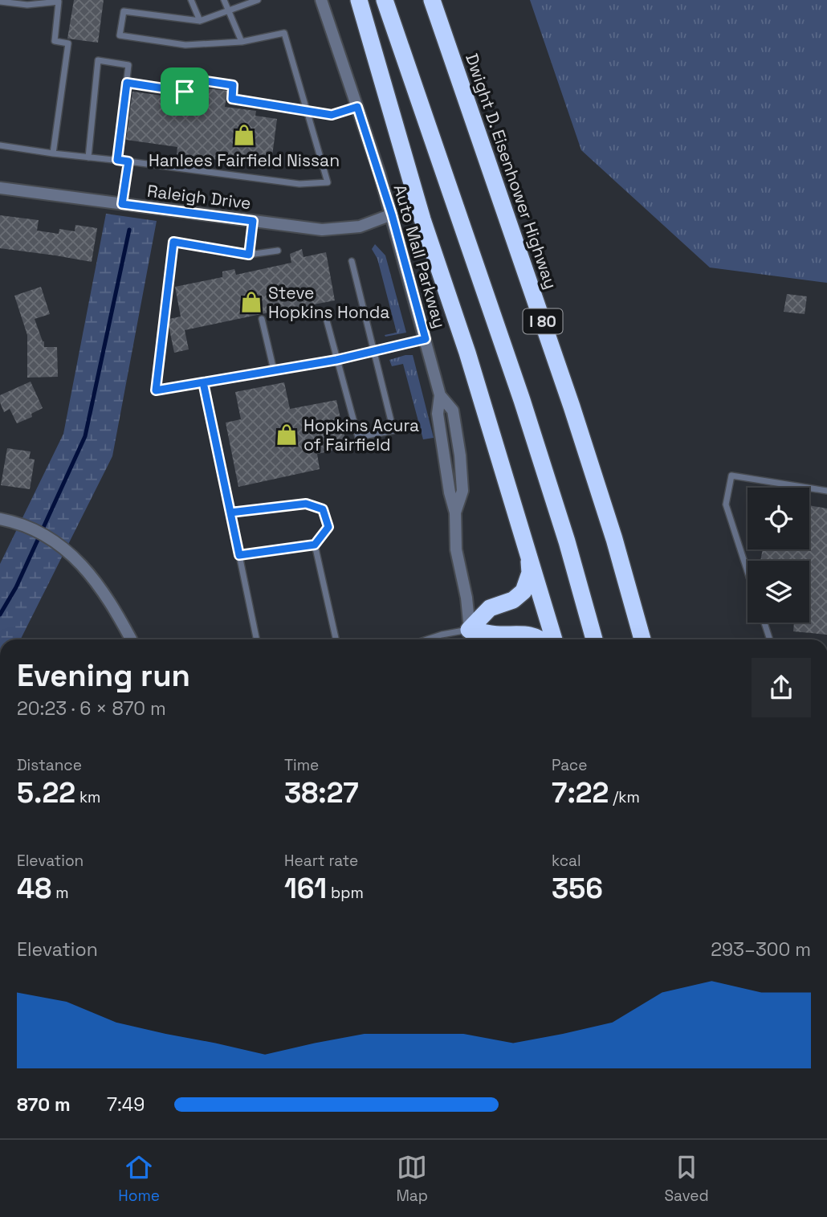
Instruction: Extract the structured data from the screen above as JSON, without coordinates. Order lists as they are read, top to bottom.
{
  "streets": {
    "highway": ["Dwight D. Eisenhower Highway", "I 80"],
    "street": ["Raleigh Drive", "Auto Mall Parkway"]
  },
  "crossings": [
    ["Raleigh Drive", "Auto Mall Parkway"]
  ],
  "places": {
    "shop": ["Hanlees Fairfield Nissan", "Steve Hopkins Honda", "Hopkins Acura of Fairfield"]
  },
  "page": {
    "heading": ["Evening run", "20:23 · 6 × 870 m"],
    "stats": [
      ["Distance", "5.22 km"],
      ["Time", "38:27"],
      ["Pace", "7:22 /km"],
      ["Elevation", "48 m"],
      ["Heart rate", "161 bpm"],
      ["kcal", "356"]
    ],
    "chart": ["Elevation", "293–300 m"],
    "list": [
      {
        "name": "870 m",
        "note": "7:49"
      }
    ],
    "tabs": ["Home", "Map", "Saved"]
  }
}
